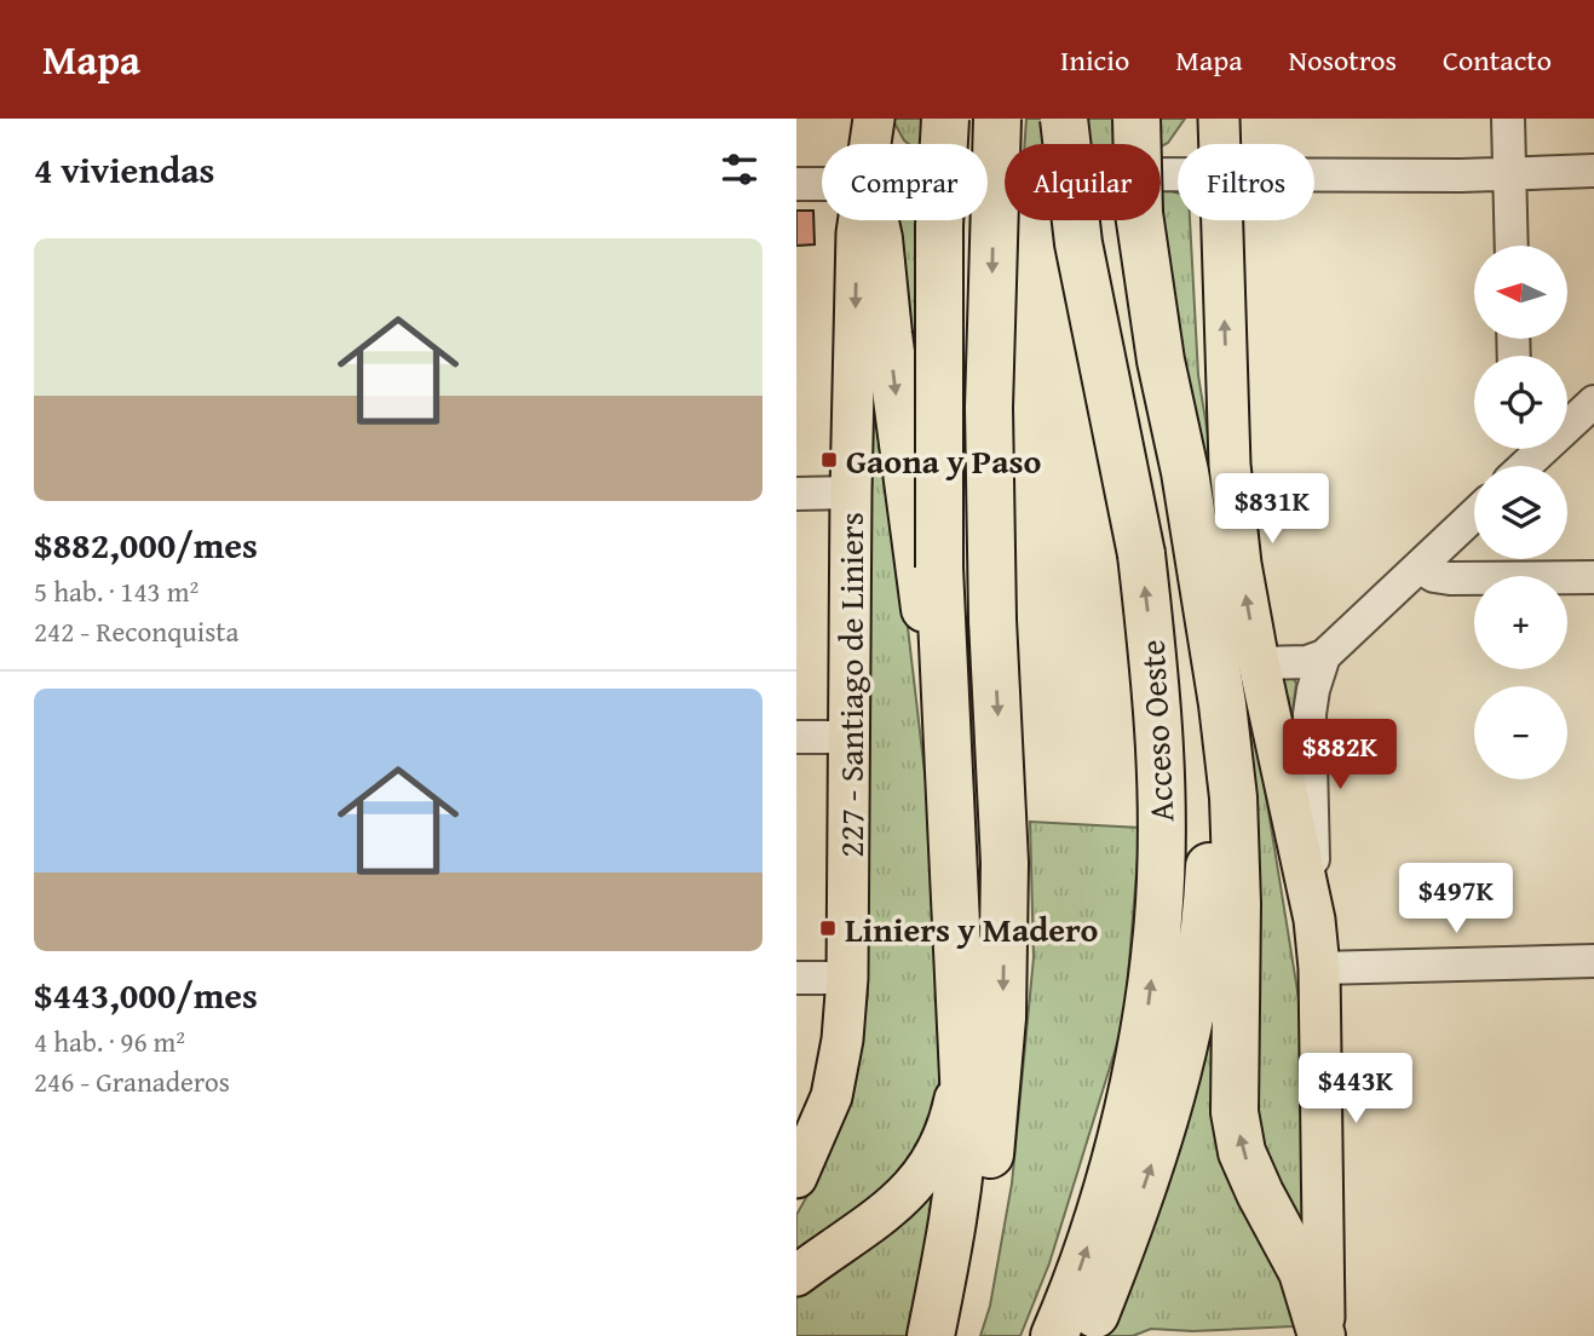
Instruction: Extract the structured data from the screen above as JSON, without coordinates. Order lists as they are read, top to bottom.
{
  "streets": {
    "highway": ["Acceso Oeste"],
    "main road": ["227 - Santiago de Liniers"]
  },
  "places": {
    "transit": ["Gaona y Paso", "Liniers y Madero"]
  },
  "north": "left",
  "page": {
    "header": "Mapa",
    "nav": [
      "Inicio",
      "Mapa",
      "Nosotros",
      "Contacto"
    ],
    "heading": "4 viviendas",
    "chip": ["Comprar", "Alquilar", "Filtros"],
    "list": [
      {
        "name": "$882,000/mes",
        "note": "5 hab. · 143 m² · 242 - Reconquista"
      },
      {
        "name": "$443,000/mes",
        "note": "4 hab. · 96 m² · 246 - Granaderos"
      }
    ],
    "map_buttons": ["+", "−"],
    "price": [
      "$831K",
      "$882K",
      "$497K",
      "$443K"
    ]
  }
}
